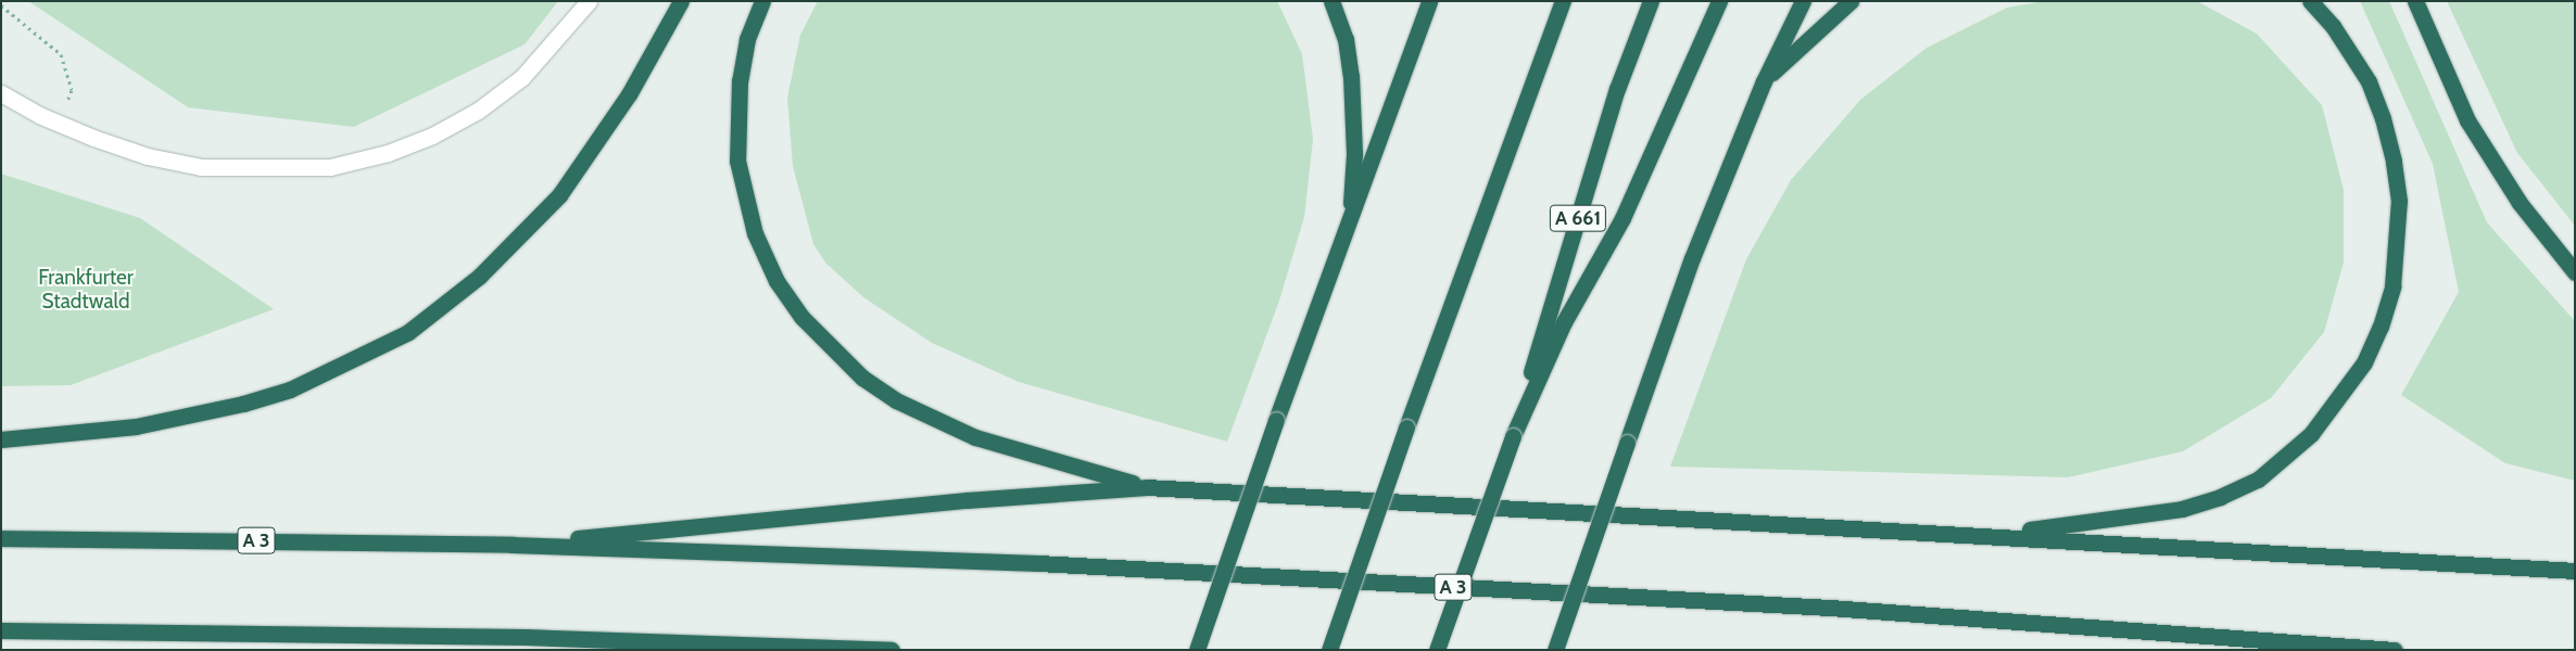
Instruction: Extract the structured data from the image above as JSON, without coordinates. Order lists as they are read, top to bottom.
{
  "streets": {
    "highway": ["A 661", "A 3"]
  },
  "parks": ["Frankfurter Stadtwald"]
}
